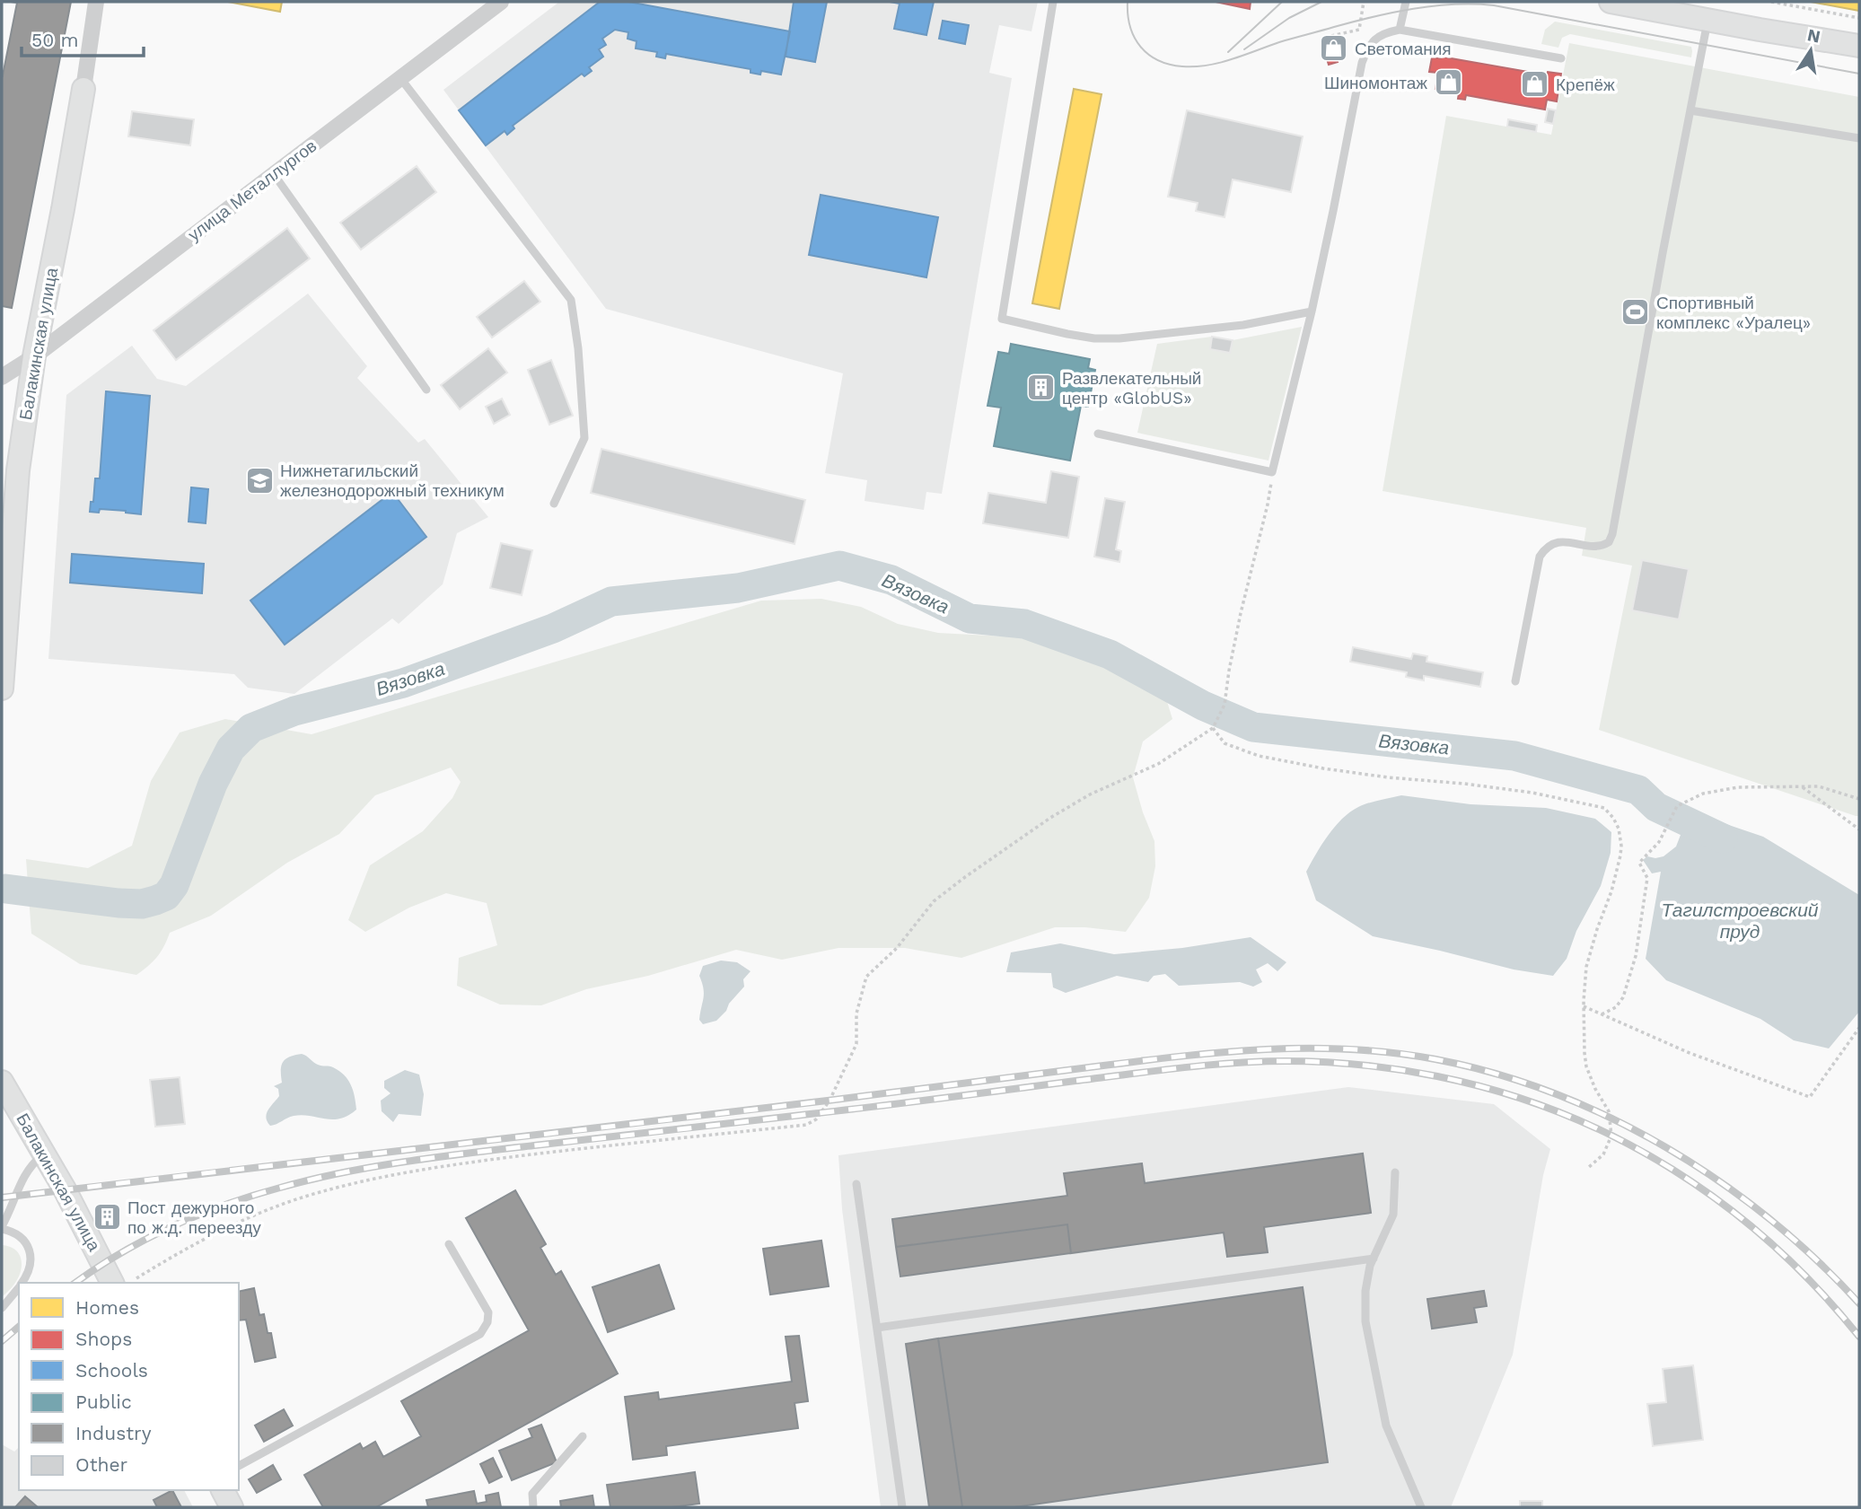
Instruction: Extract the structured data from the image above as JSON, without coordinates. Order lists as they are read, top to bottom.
{
  "streets": {
    "street": ["улица Металлургов", "Балакинская улица"]
  },
  "crossings": [
    ["улица Металлургов", "Балакинская улица"]
  ],
  "water": ["Вязовка", "Тагилстроевский пруд"],
  "places": {
    "shop": ["Светомания", "Шиномонтаж", "Крепёж"],
    "sports": ["Спортивный комплекс «Уралец»"],
    "building": ["Развлекательный центр «GlobUS»", "Пост дежурного по ж.д. переезду"],
    "school or university": ["Нижнетагильский железнодорожный техникум"]
  },
  "legend": [
    "Homes",
    "Shops",
    "Schools",
    "Public",
    "Industry",
    "Other"
  ],
  "scale_bar": "50 m",
  "north": "top"
}
